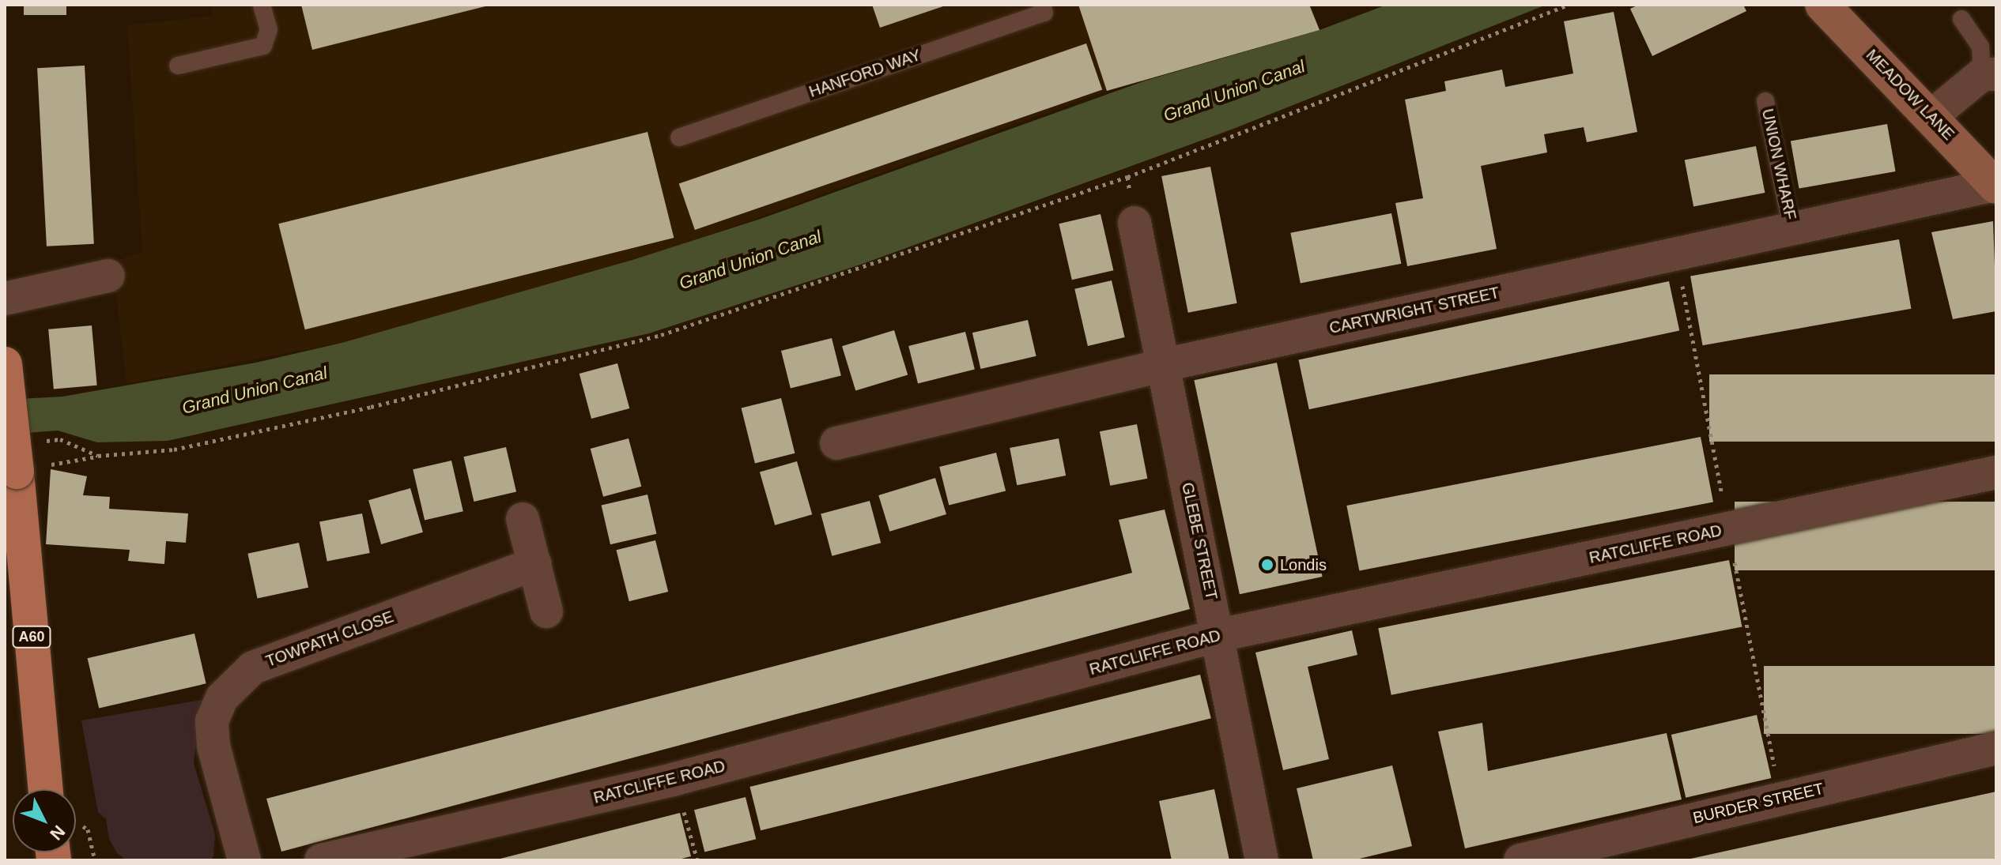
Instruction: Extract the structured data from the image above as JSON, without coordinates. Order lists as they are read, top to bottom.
{
  "streets": {
    "main road": ["A60"],
    "street": [
      "MEADOW LANE",
      "CARTWRIGHT STREET",
      "GLEBE STREET",
      "RATCLIFFE ROAD",
      "TOWPATH CLOSE",
      "BURDER STREET"
    ],
    "lane": ["HANFORD WAY", "UNION WHARF"]
  },
  "crossings": [
    ["MEADOW LANE", "CARTWRIGHT STREET"],
    ["UNION WHARF", "CARTWRIGHT STREET"],
    ["CARTWRIGHT STREET", "GLEBE STREET"],
    ["GLEBE STREET", "RATCLIFFE ROAD"]
  ],
  "water": ["Grand Union Canal"],
  "places": ["Londis"],
  "north": "bottom right"
}
